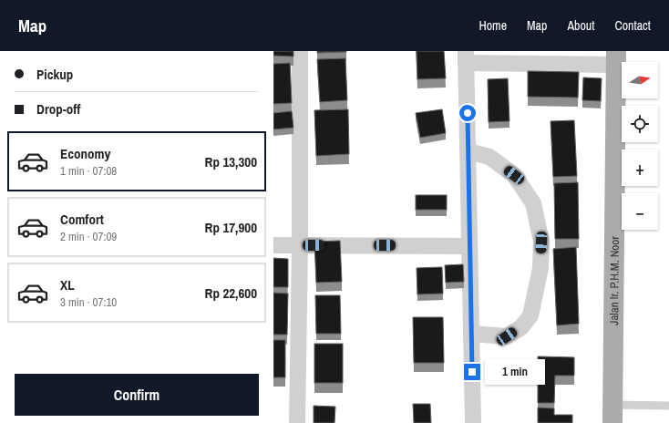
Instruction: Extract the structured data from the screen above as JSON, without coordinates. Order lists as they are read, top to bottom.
{
  "streets": {
    "main road": ["Jalan Ir. P.H.M. Noor"]
  },
  "north": "right",
  "page": {
    "header": "Map",
    "nav": [
      "Home",
      "Map",
      "About",
      "Contact"
    ],
    "banner": ["Pickup", "Drop-off"],
    "map_buttons": ["+", "−"],
    "list": [
      {
        "name": "Economy",
        "note": "1 min · 07:08",
        "value": "Rp 13,300"
      },
      {
        "name": "Comfort",
        "note": "2 min · 07:09",
        "value": "Rp 17,900"
      },
      {
        "name": "XL",
        "note": "3 min · 07:10",
        "value": "Rp 22,600"
      }
    ],
    "bubble": "1 min",
    "buttons": "Confirm"
  }
}
